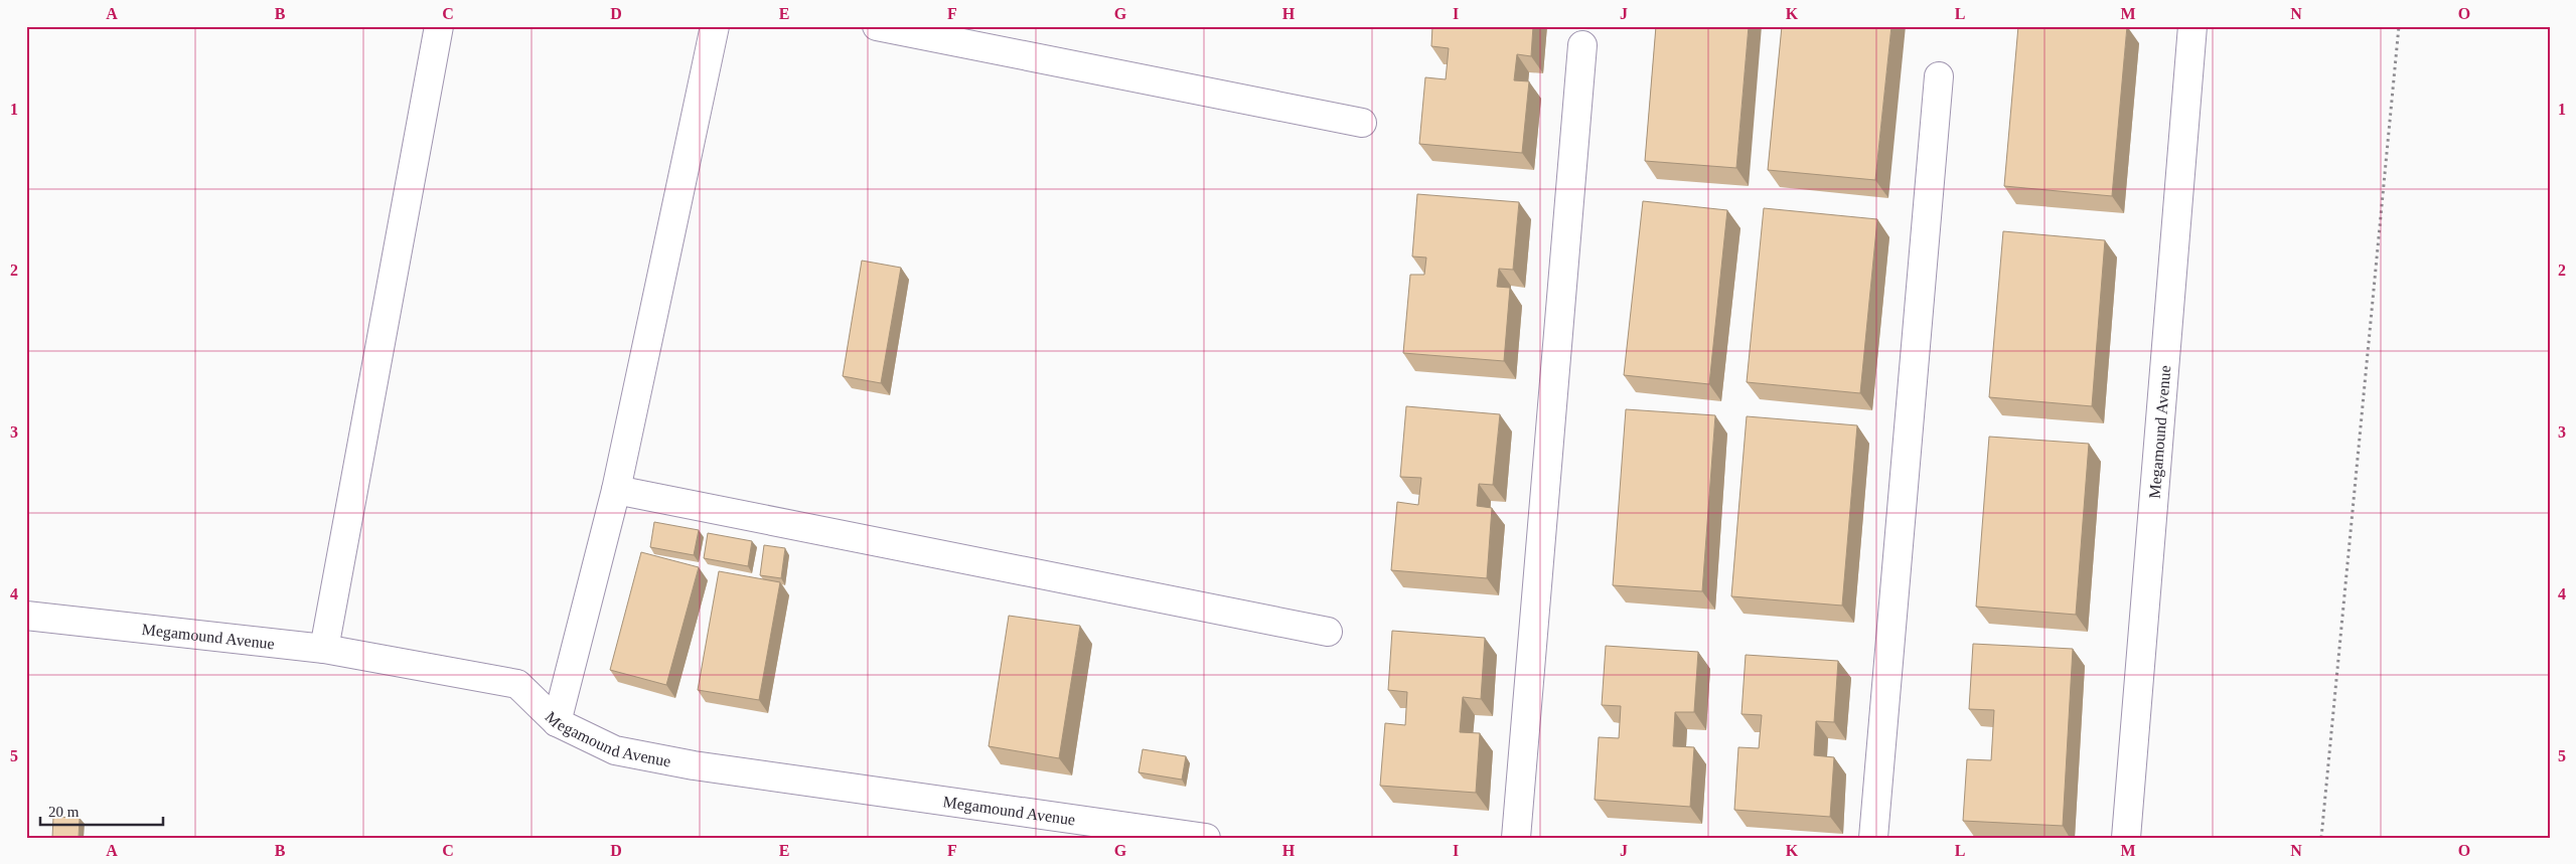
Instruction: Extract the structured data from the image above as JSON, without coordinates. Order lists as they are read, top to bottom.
{
  "streets": {
    "street": ["Megamound Avenue"]
  },
  "scale_bar": "20 m",
  "grid": {
    "columns": [
      "A",
      "B",
      "C",
      "D",
      "E",
      "F",
      "G",
      "H",
      "I",
      "J",
      "K",
      "L",
      "M",
      "N",
      "O"
    ],
    "rows": [
      "1",
      "2",
      "3",
      "4",
      "5"
    ]
  }
}
